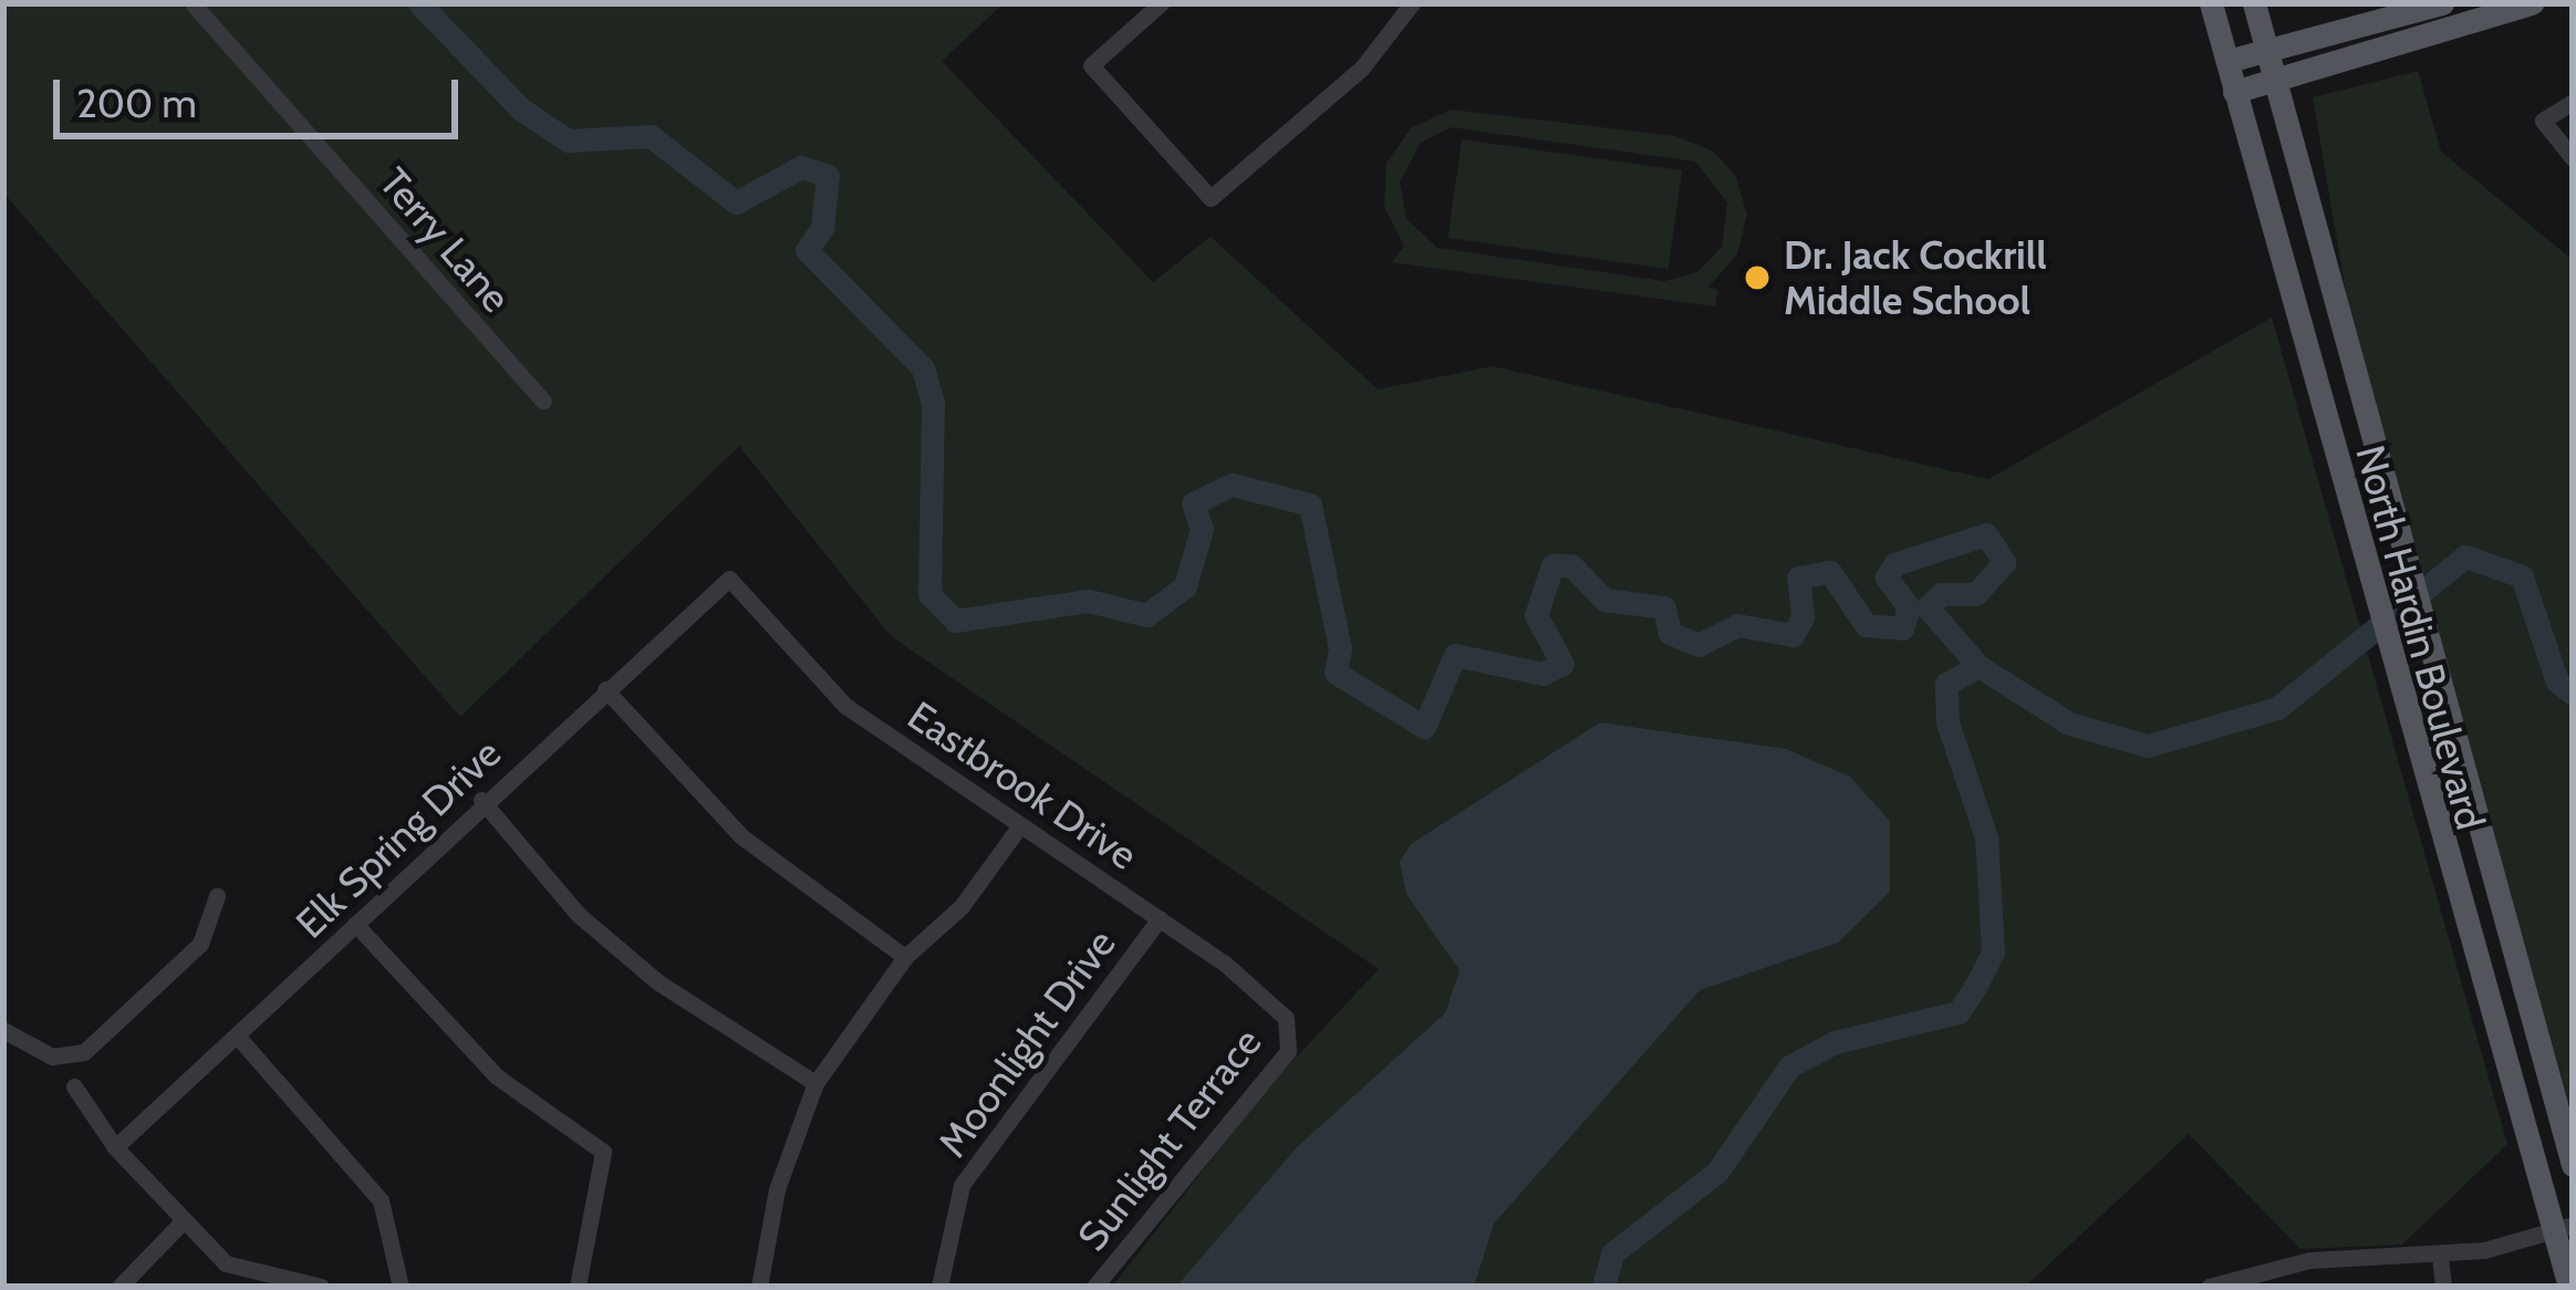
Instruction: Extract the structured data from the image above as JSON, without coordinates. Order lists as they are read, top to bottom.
{
  "streets": {
    "main road": ["North Hardin Boulevard"],
    "street": [
      "Terry Lane",
      "Eastbrook Drive",
      "Elk Spring Drive",
      "Moonlight Drive",
      "Sunlight Terrace"
    ]
  },
  "crossings": [
    ["Eastbrook Drive", "Elk Spring Drive"],
    ["Eastbrook Drive", "Moonlight Drive"],
    ["Eastbrook Drive", "Sunlight Terrace"]
  ],
  "places": ["Dr. Jack Cockrill Middle School"],
  "scale_bar": "200 m"
}
